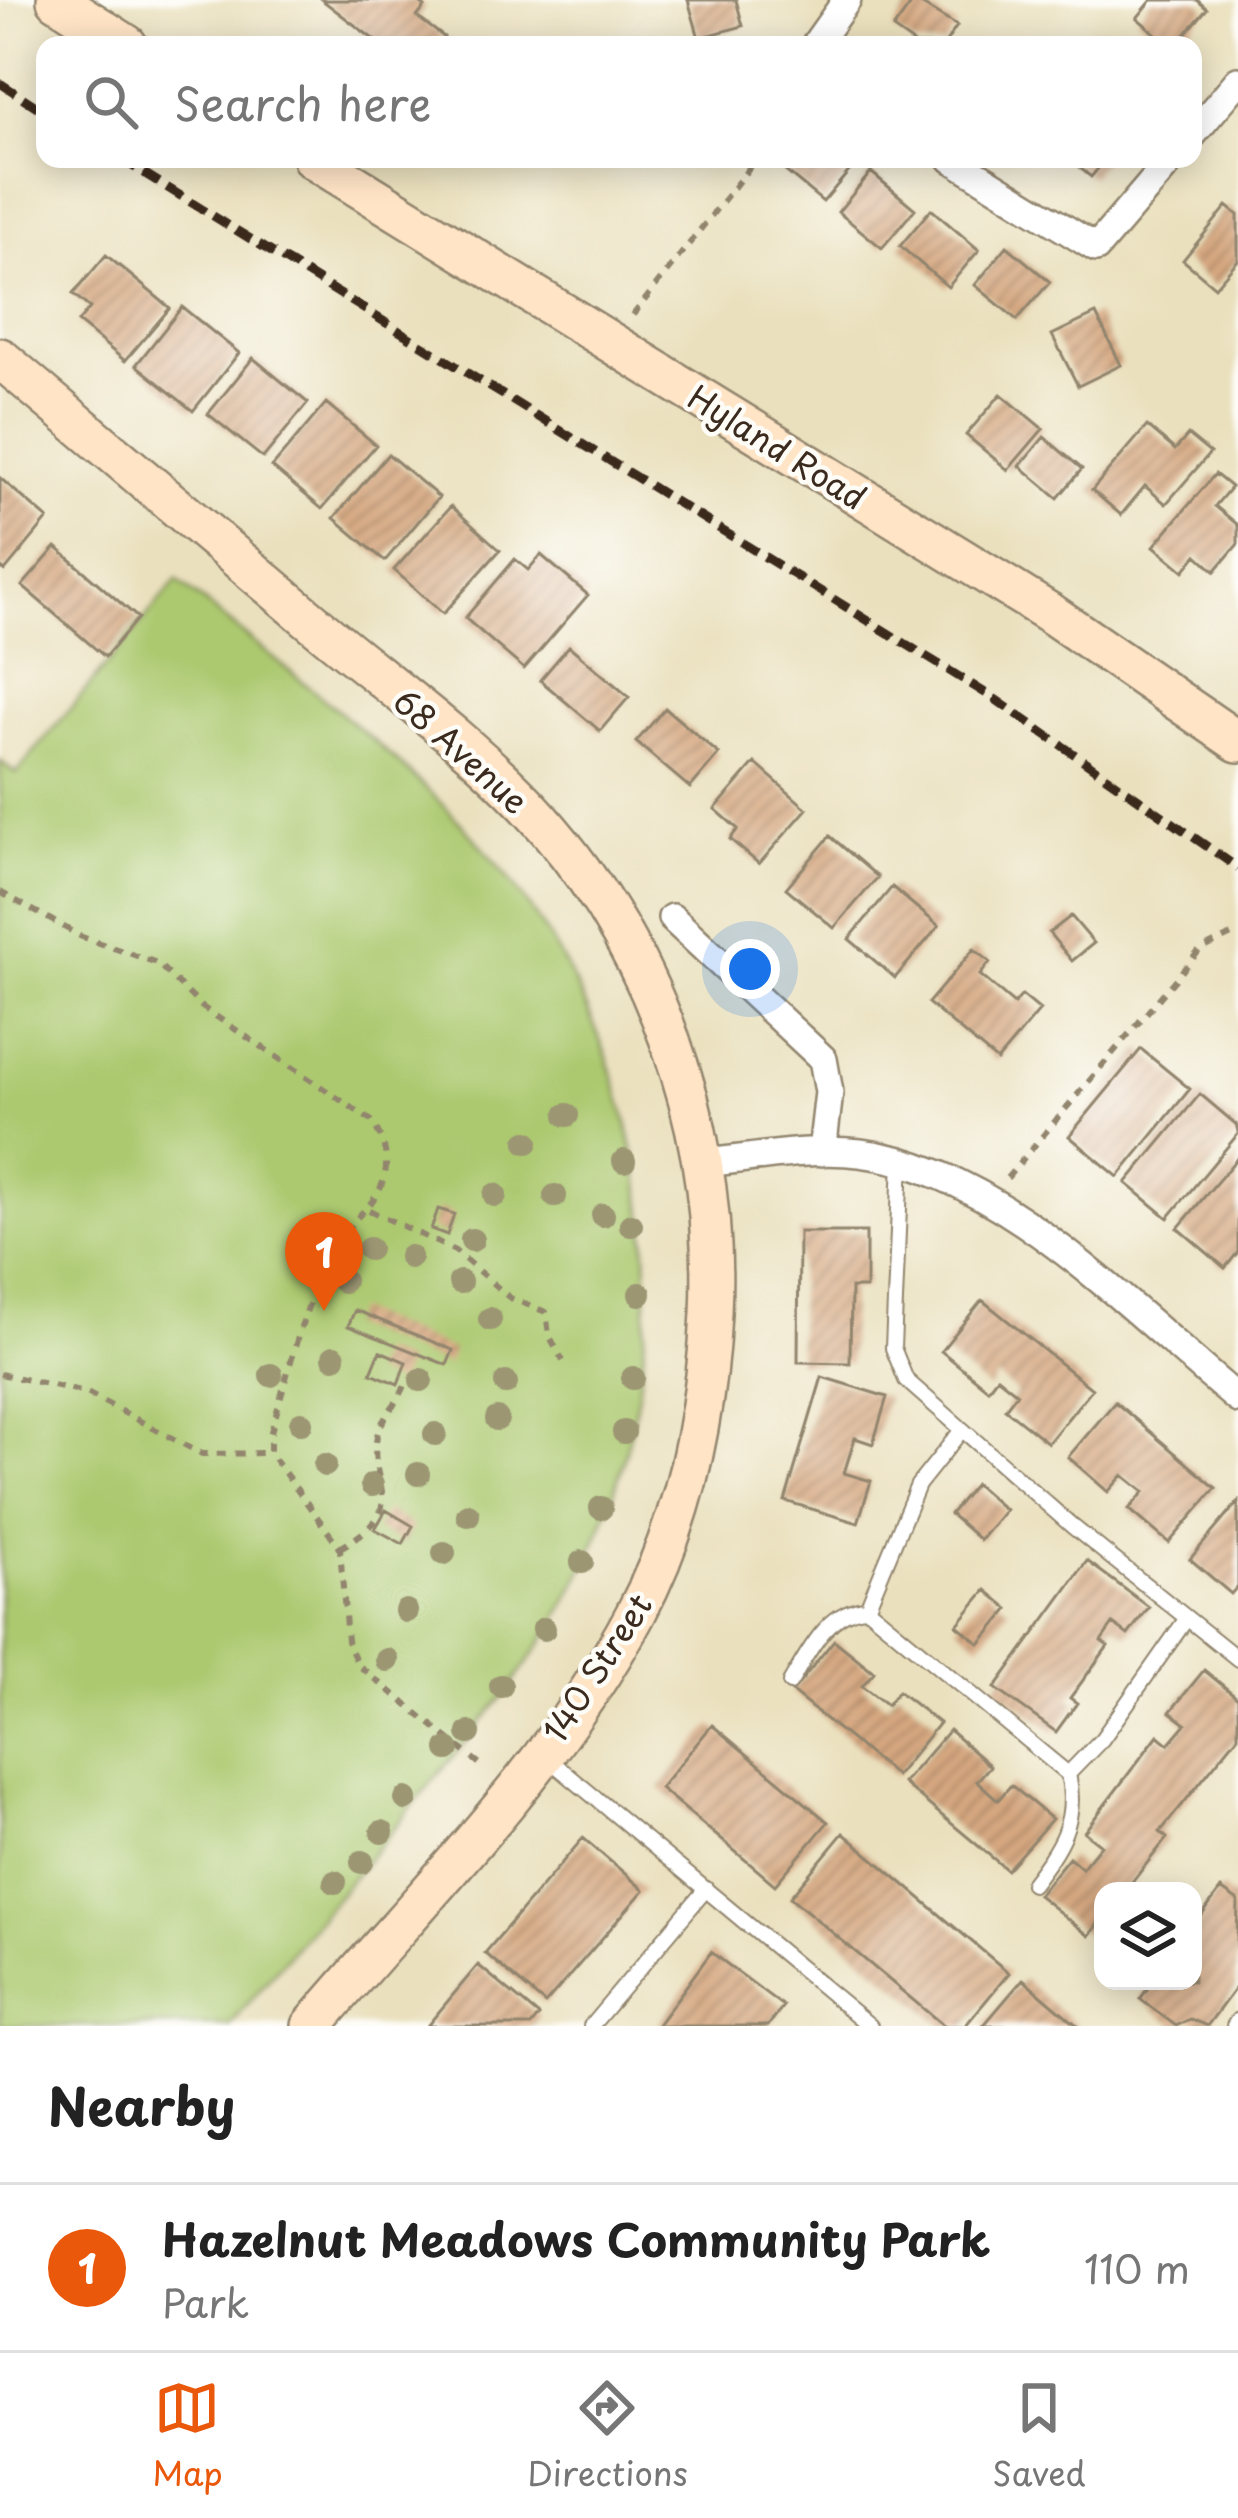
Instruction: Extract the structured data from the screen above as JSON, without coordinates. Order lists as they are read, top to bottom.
{
  "streets": {
    "street": ["Hyland Road", "68 Avenue", "140 Street"]
  },
  "crossings": [
    ["68 Avenue", "140 Street"]
  ],
  "page": {
    "search": "Search here",
    "pins": "1",
    "heading": "Nearby",
    "list": [
      {
        "mark": "1",
        "name": "Hazelnut Meadows Community Park",
        "note": "Park",
        "value": "110 m"
      }
    ],
    "nav": ["Map", "Directions", "Saved"]
  }
}
